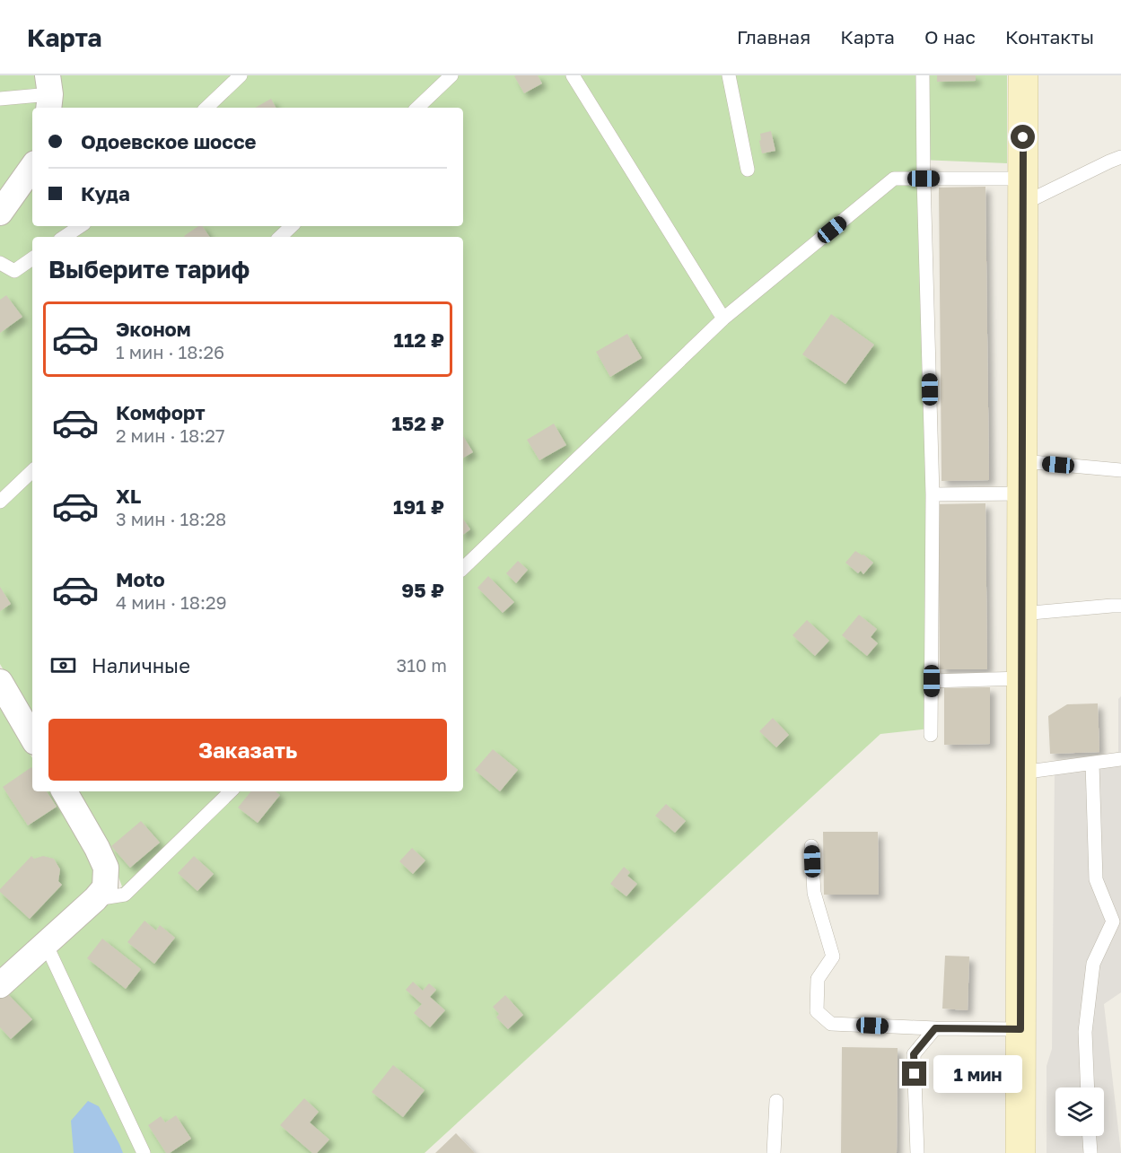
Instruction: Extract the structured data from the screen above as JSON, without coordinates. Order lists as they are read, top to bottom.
{
  "page": {
    "header": "Карта",
    "nav": [
      "Главная",
      "Карта",
      "О нас",
      "Контакты"
    ],
    "banner": ["Одоевское шоссе", "Куда"],
    "heading": "Выберите тариф",
    "list": [
      {
        "name": "Эконом",
        "note": "1 мин · 18:26",
        "value": "112 ₽"
      },
      {
        "name": "Комфорт",
        "note": "2 мин · 18:27",
        "value": "152 ₽"
      },
      {
        "name": "XL",
        "note": "3 мин · 18:28",
        "value": "191 ₽"
      },
      {
        "name": "Moto",
        "note": "4 мин · 18:29",
        "value": "95 ₽"
      }
    ],
    "pay": ["Наличные", "310 m"],
    "buttons": "Заказать",
    "bubble": "1 мин"
  }
}
